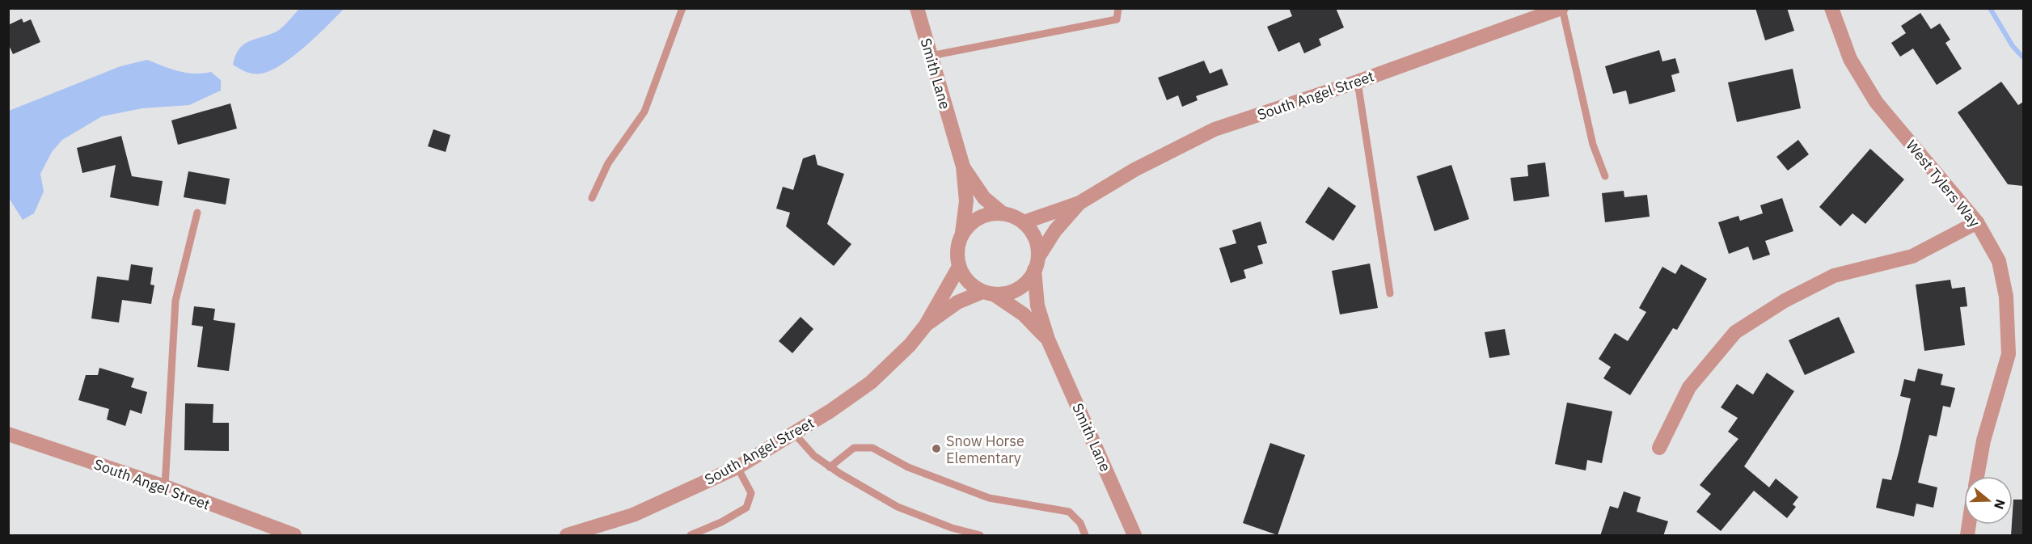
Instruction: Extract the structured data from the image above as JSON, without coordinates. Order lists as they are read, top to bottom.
{
  "streets": {
    "street": ["Smith Lane", "South Angel Street", "West Tylers Way"]
  },
  "crossings": [
    ["Smith Lane", "South Angel Street"]
  ],
  "places": ["Snow Horse Elementary"],
  "north": "right"
}
